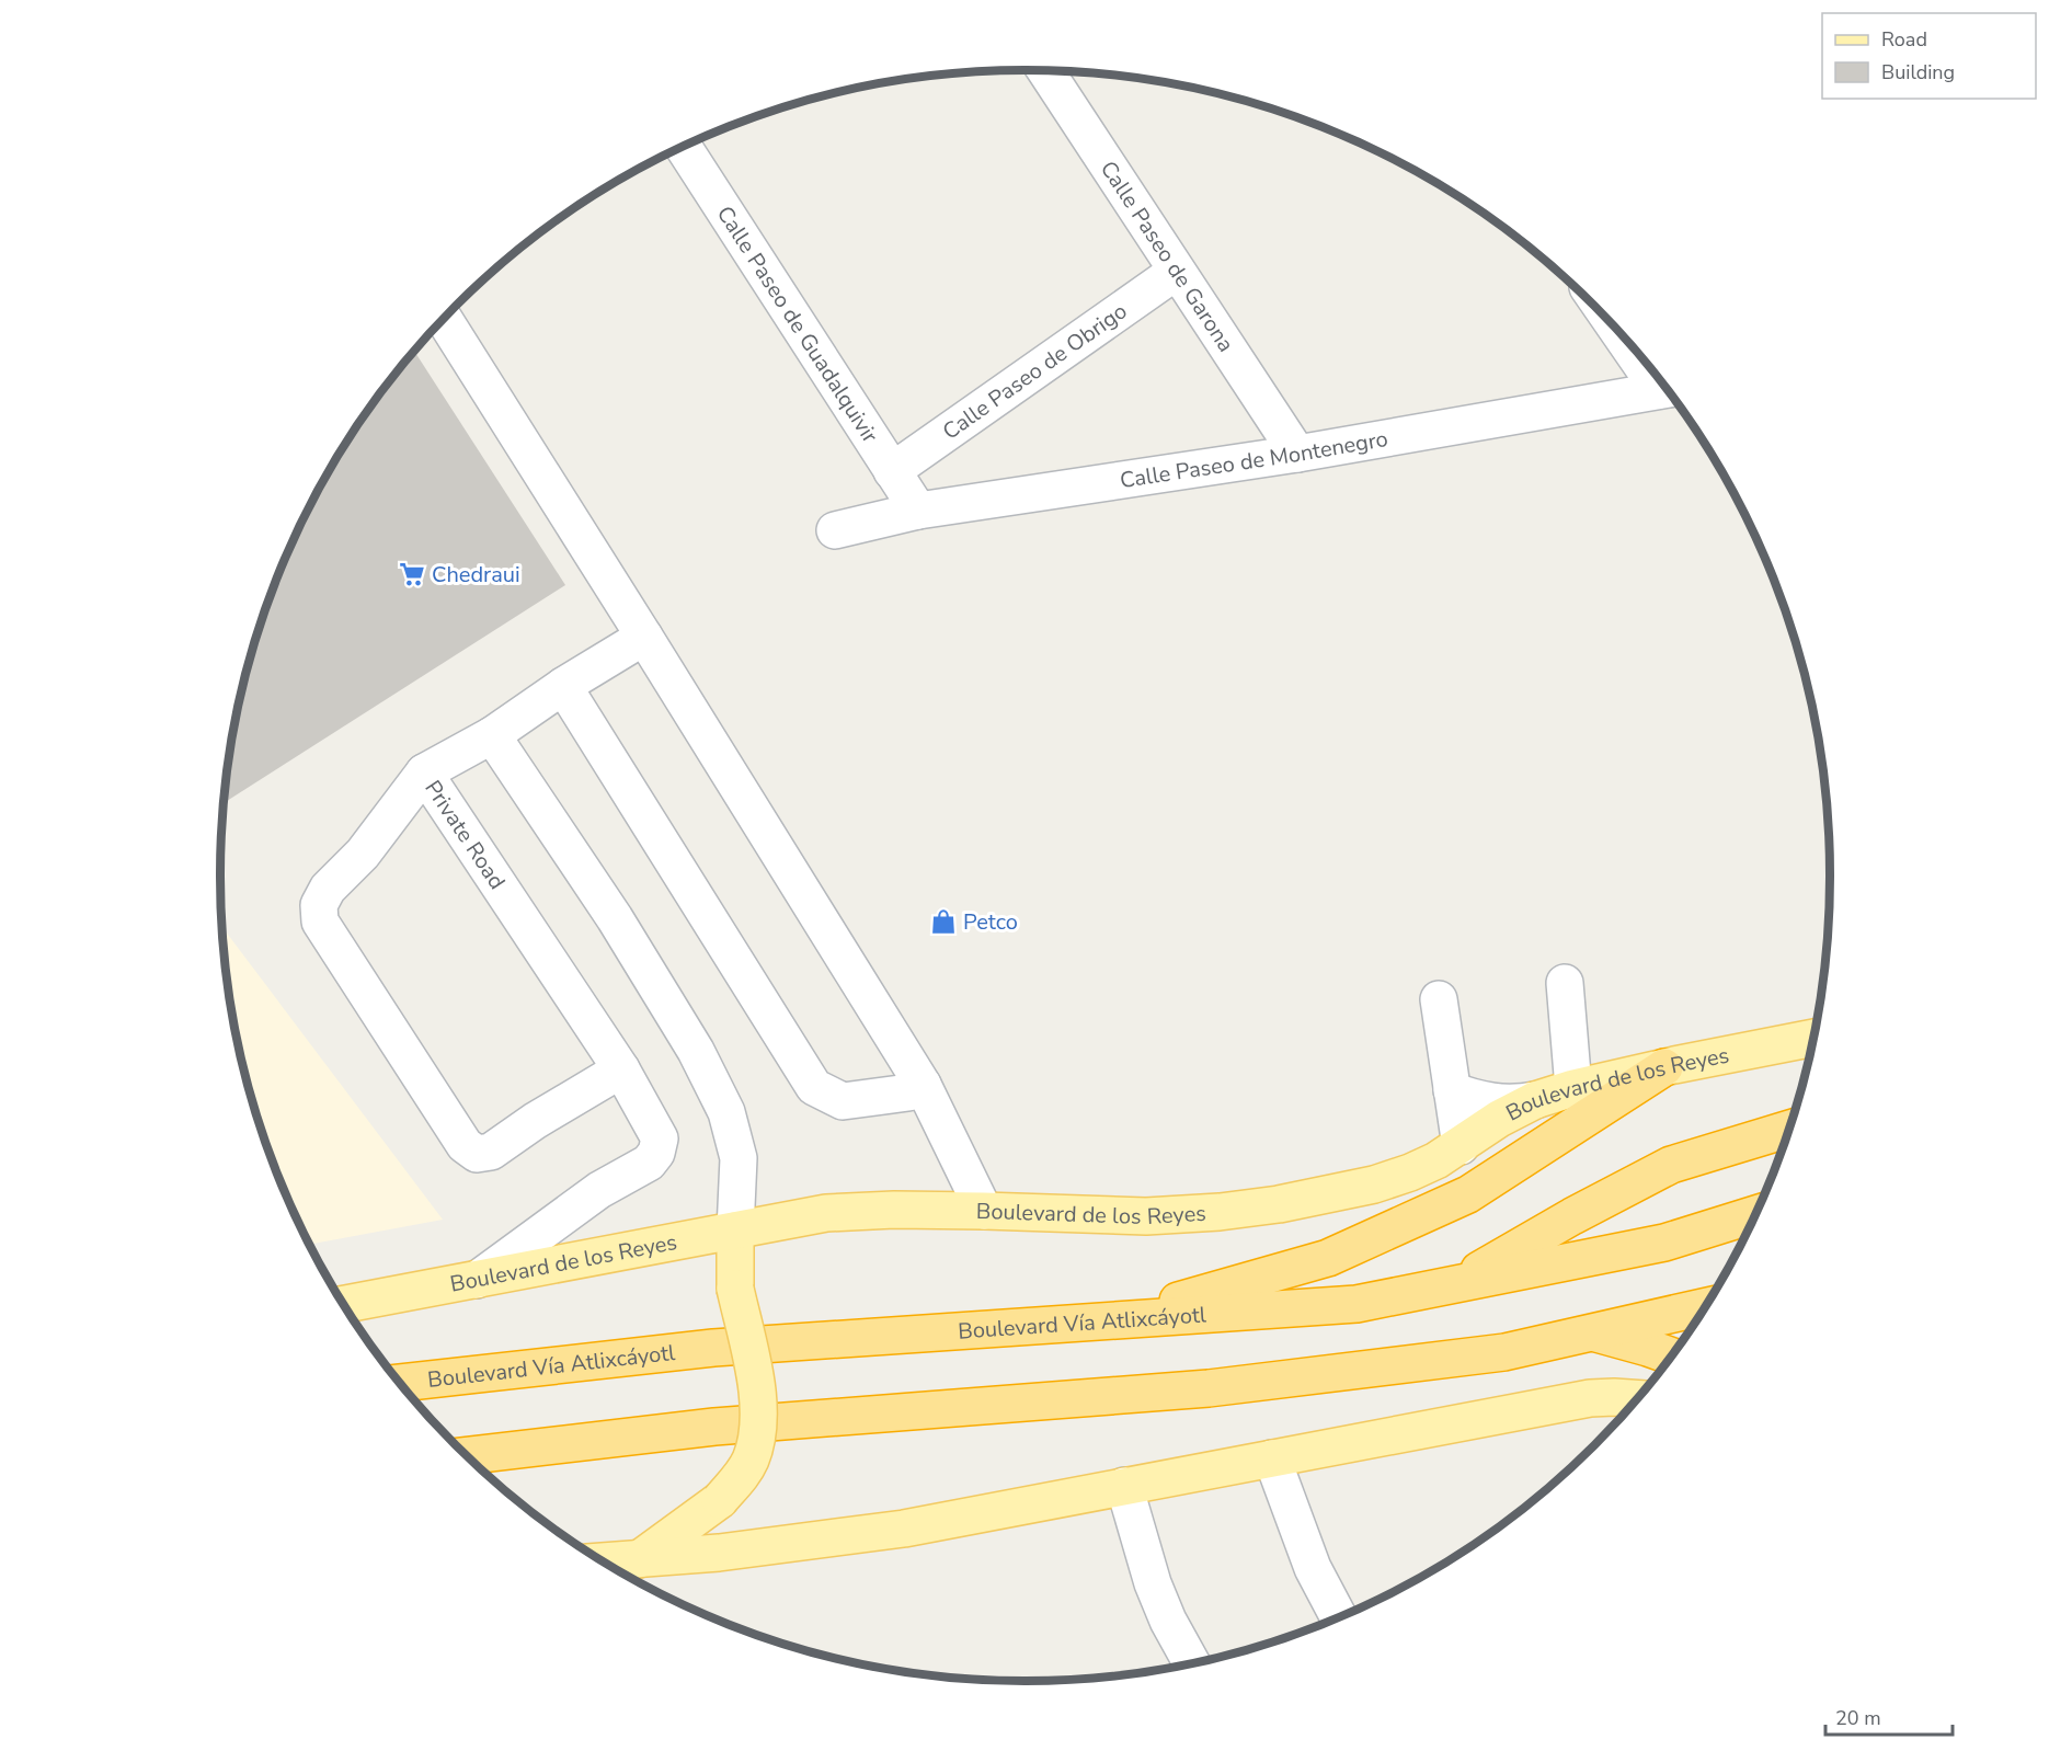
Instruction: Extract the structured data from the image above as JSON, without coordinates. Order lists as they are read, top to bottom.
{
  "streets": {
    "highway": ["Boulevard Vía Atlixcáyotl"],
    "main road": ["Boulevard de los Reyes"],
    "street": [
      "Calle Paseo de Garona",
      "Calle Paseo de Guadalquivir",
      "Calle Paseo de Obrigo",
      "Calle Paseo de Montenegro",
      "Private Road"
    ]
  },
  "crossings": [
    ["Calle Paseo de Garona", "Calle Paseo de Obrigo"],
    ["Calle Paseo de Garona", "Calle Paseo de Montenegro"],
    ["Calle Paseo de Guadalquivir", "Calle Paseo de Obrigo"],
    ["Calle Paseo de Guadalquivir", "Calle Paseo de Montenegro"],
    ["Private Road", "Boulevard de los Reyes"]
  ],
  "places": {
    "supermarket": ["Chedraui"],
    "shop": ["Petco"]
  },
  "legend": ["Road", "Building"],
  "scale_bar": "20 m"
}
